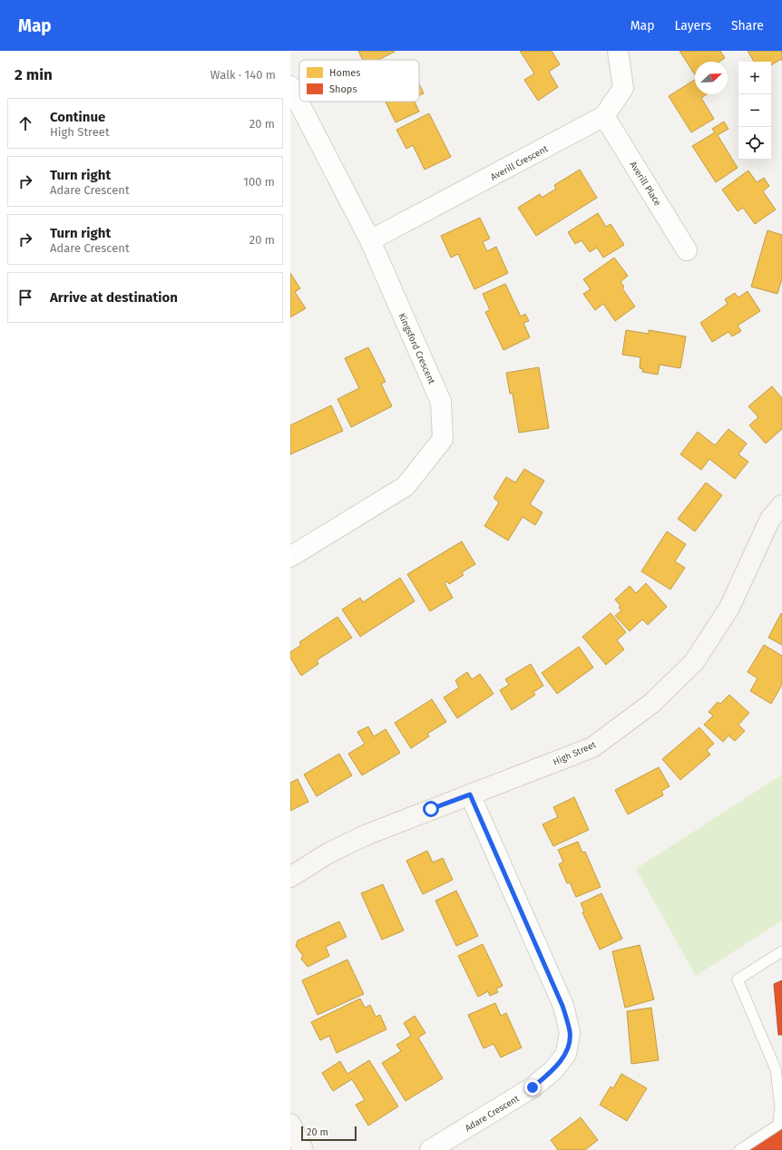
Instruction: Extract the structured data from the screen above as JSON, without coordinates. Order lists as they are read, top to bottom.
{
  "streets": {
    "street": [
      "Averill Crescent",
      "Averill Place",
      "Kingsford Crescent",
      "High Street",
      "Adare Crescent"
    ]
  },
  "crossings": [
    ["Averill Crescent", "Averill Place"],
    ["Averill Crescent", "Kingsford Crescent"],
    ["High Street", "Adare Crescent"]
  ],
  "legend": ["Homes", "Shops"],
  "scale_bar": "20 m",
  "north": "top right",
  "page": {
    "header": "Map",
    "nav": ["Map", "Layers", "Share"],
    "heading": ["2 min", "Walk · 140 m"],
    "map_buttons": ["+", "−"],
    "list": [
      ["Continue", "High Street", "20 m"],
      ["Turn right", "Adare Crescent", "100 m"],
      ["Turn right", "Adare Crescent", "20 m"],
      "Arrive at destination"
    ],
    "scale": "20 m"
  }
}
